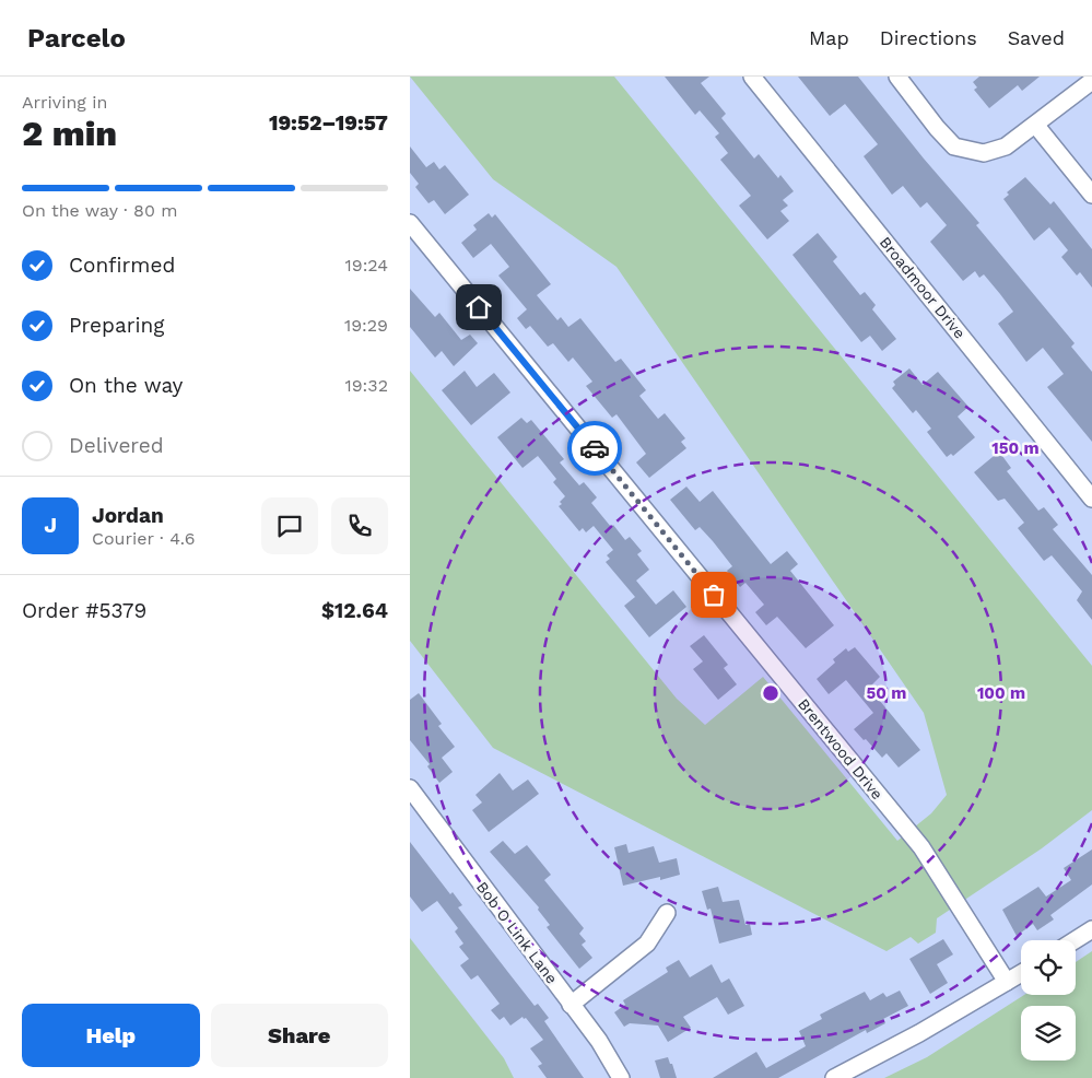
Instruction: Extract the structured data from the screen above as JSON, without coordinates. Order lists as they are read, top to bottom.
{
  "streets": {
    "street": ["Broadmoor Drive", "Brentwood Drive", "Bob O Link Lane"]
  },
  "page": {
    "header": "Parcelo",
    "nav": ["Map", "Directions", "Saved"],
    "heading": ["2 min", "Arriving in", "19:52–19:57"],
    "panel": [
      "Jordan",
      "Courier · 4.6",
      "Order #5379",
      "$12.64"
    ],
    "bar": "On the way · 80 m",
    "list": [
      ["Confirmed", "19:24"],
      ["Preparing", "19:29"],
      ["On the way", "19:32"],
      "Delivered"
    ],
    "round": "J",
    "buttons": ["Help", "Share"]
  },
  "rings": ["150 m", "50 m", "100 m"]
}
